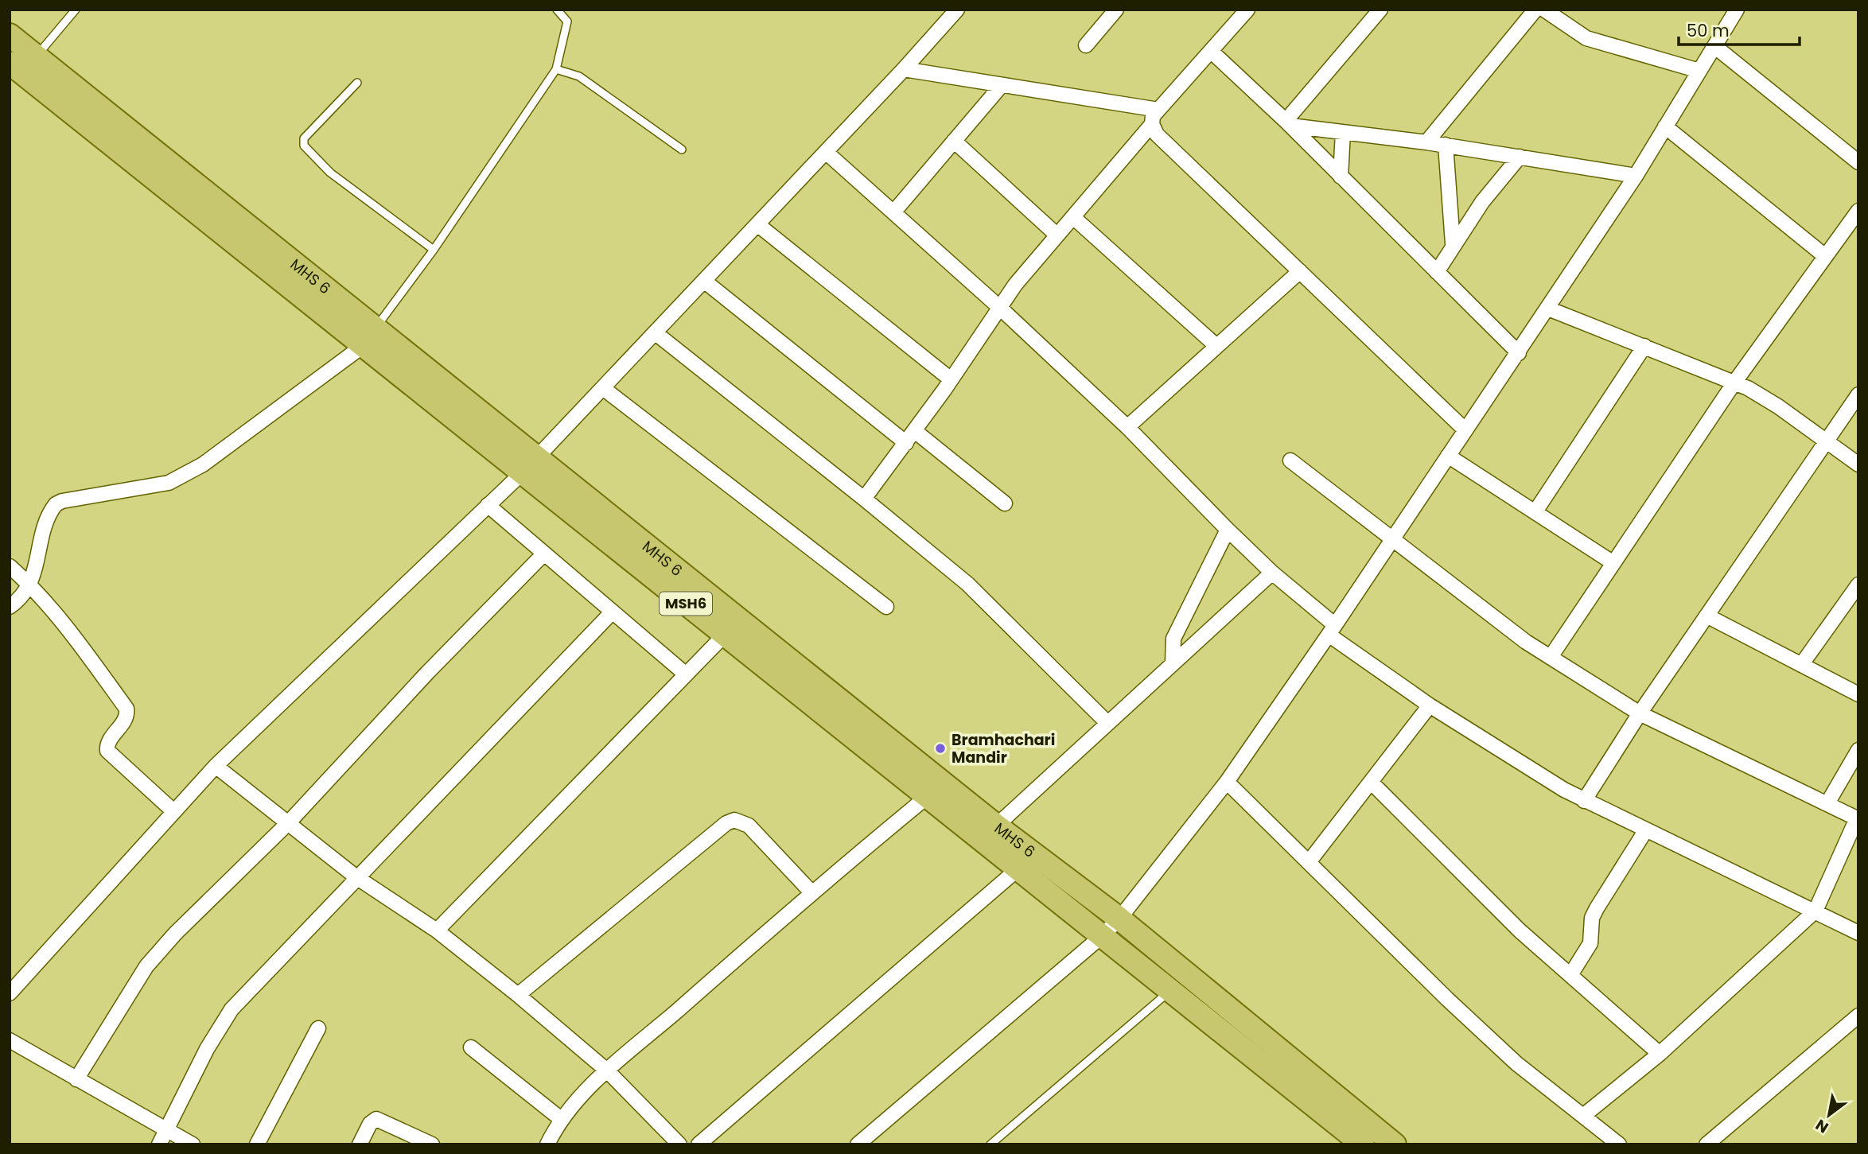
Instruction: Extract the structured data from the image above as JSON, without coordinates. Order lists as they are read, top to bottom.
{
  "streets": {
    "main road": ["MHS 6", "MSH6"]
  },
  "crossings": [
    ["MHS 6", "MSH6"]
  ],
  "places": ["Bramhachari Mandir"],
  "scale_bar": "50 m",
  "north": "bottom left"
}
